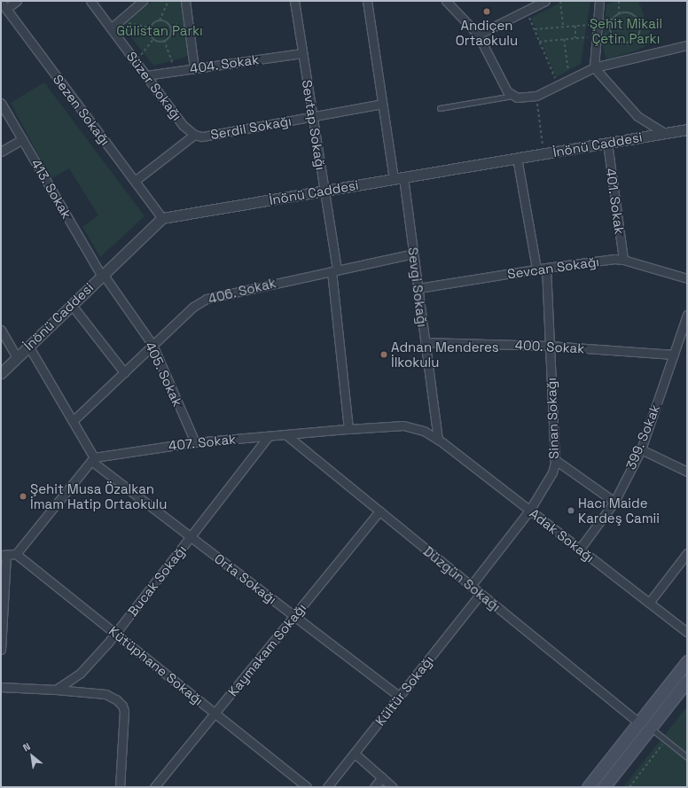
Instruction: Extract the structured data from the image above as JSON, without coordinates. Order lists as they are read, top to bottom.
{
  "streets": {
    "street": [
      "404. Sokak",
      "Süzer Sokağı",
      "Sezen Sokağı",
      "Sevtap Sokağı",
      "Serdil Sokağı",
      "İnönü Caddesi",
      "413. Sokak",
      "401. Sokak",
      "Sevcan Sokağı",
      "Sevgi Sokağı",
      "406. Sokak",
      "400. Sokak",
      "405. Sokak",
      "Sinan Sokağı",
      "399. Sokak",
      "407. Sokak",
      "Adak Sokağı",
      "Orta Sokağı",
      "Düzgün Sokağı",
      "Bucak Sokağı",
      "Kaymakam Sokağı",
      "Kütüphane Sokağı",
      "Kültür Sokağı"
    ]
  },
  "crossings": [
    ["404. Sokak", "Süzer Sokağı"],
    ["404. Sokak", "Sevtap Sokağı"],
    ["Süzer Sokağı", "Serdil Sokağı"],
    ["Sezen Sokağı", "Serdil Sokağı"],
    ["Sezen Sokağı", "İnönü Caddesi"],
    ["Sevtap Sokağı", "Serdil Sokağı"],
    ["Sevtap Sokağı", "İnönü Caddesi"],
    ["Sevtap Sokağı", "406. Sokak"],
    ["Sevtap Sokağı", "407. Sokak"],
    ["İnönü Caddesi", "413. Sokak"],
    ["İnönü Caddesi", "401. Sokak"],
    ["İnönü Caddesi", "Sevgi Sokağı"],
    ["İnönü Caddesi", "405. Sokak"],
    ["413. Sokak", "405. Sokak"],
    ["401. Sokak", "Sevcan Sokağı"],
    ["Sevcan Sokağı", "Sevgi Sokağı"],
    ["Sevcan Sokağı", "Sinan Sokağı"],
    ["Sevgi Sokağı", "406. Sokak"],
    ["Sevgi Sokağı", "400. Sokak"],
    ["Sevgi Sokağı", "407. Sokak"],
    ["Sevgi Sokağı", "Adak Sokağı"],
    ["406. Sokak", "405. Sokak"],
    ["400. Sokak", "Sinan Sokağı"],
    ["400. Sokak", "399. Sokak"],
    ["405. Sokak", "407. Sokak"],
    ["Sinan Sokağı", "Adak Sokağı"],
    ["Sinan Sokağı", "Düzgün Sokağı"],
    ["399. Sokak", "Adak Sokağı"],
    ["407. Sokak", "Adak Sokağı"],
    ["407. Sokak", "Orta Sokağı"],
    ["407. Sokak", "Düzgün Sokağı"],
    ["407. Sokak", "Bucak Sokağı"],
    ["Orta Sokağı", "Bucak Sokağı"],
    ["Orta Sokağı", "Kaymakam Sokağı"],
    ["Orta Sokağı", "Kültür Sokağı"],
    ["Düzgün Sokağı", "Kaymakam Sokağı"],
    ["Düzgün Sokağı", "Kültür Sokağı"],
    ["Bucak Sokağı", "Kütüphane Sokağı"],
    ["Kaymakam Sokağı", "Kütüphane Sokağı"]
  ],
  "parks": ["Şehit Mikail Çetin Parkı", "Gülistan Parkı"],
  "places": [
    "Andiçen Ortaokulu",
    "Adnan Menderes İlkokulu",
    "Şehit Musa Özalkan İmam Hatip Ortaokulu",
    "Hacı Maide Kardeş Camii"
  ],
  "north": "top left"
}
